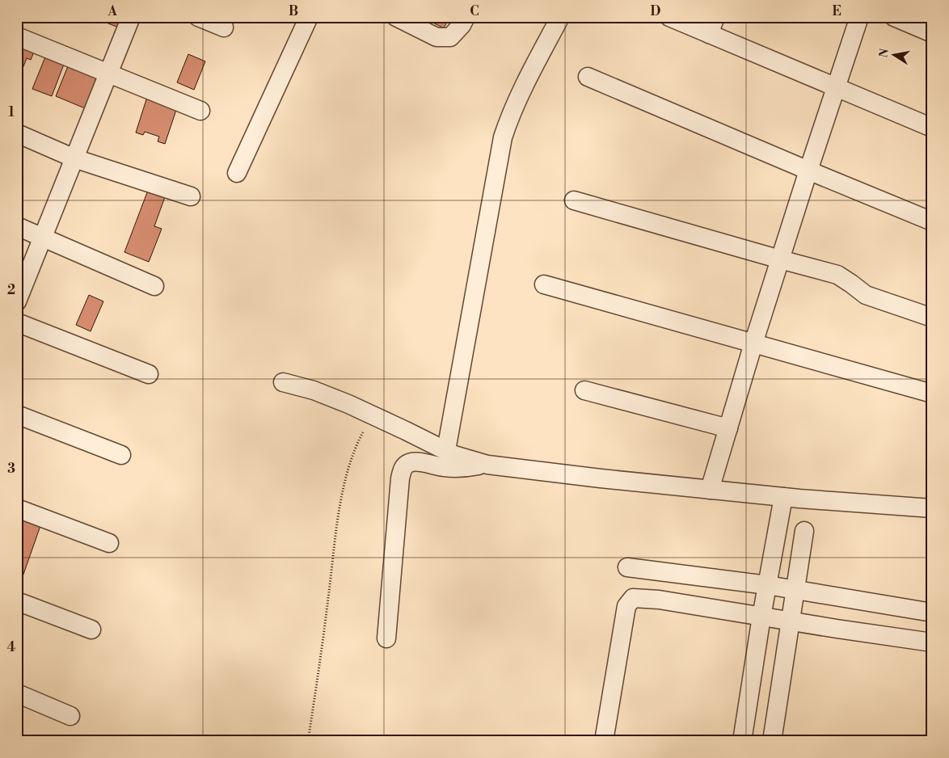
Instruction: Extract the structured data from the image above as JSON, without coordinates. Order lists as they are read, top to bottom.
{
  "north": "left",
  "grid": {
    "columns": [
      "A",
      "B",
      "C",
      "D",
      "E"
    ],
    "rows": [
      "1",
      "2",
      "3",
      "4"
    ]
  }
}
